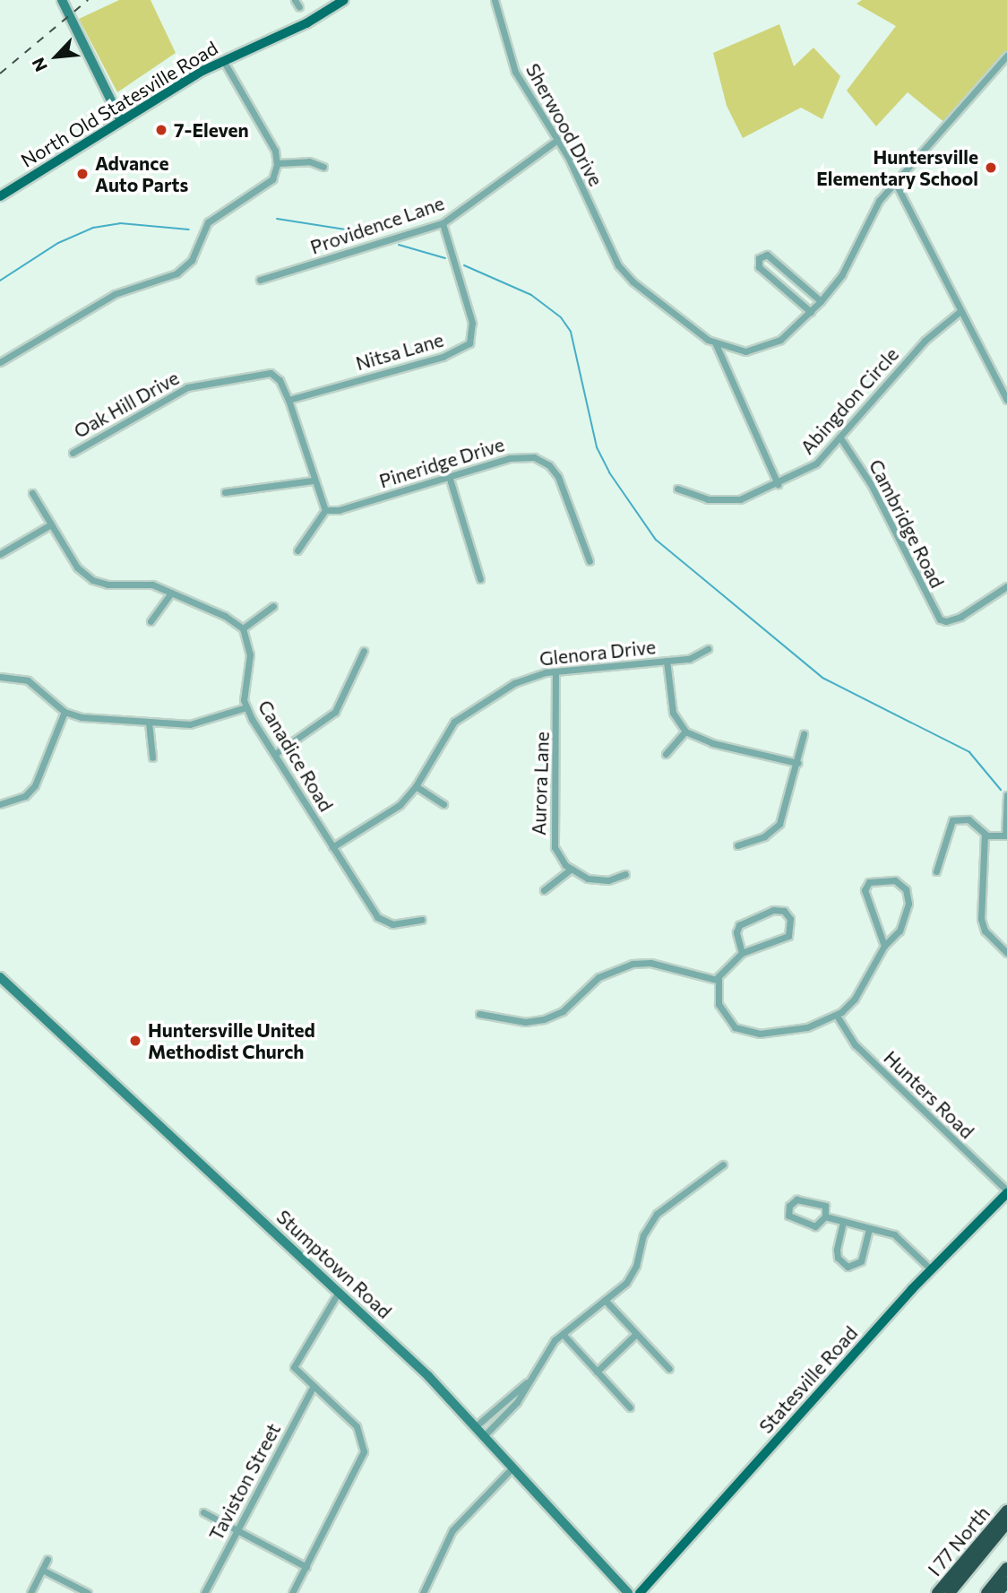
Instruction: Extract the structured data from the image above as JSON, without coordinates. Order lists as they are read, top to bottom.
{
  "streets": {
    "highway": ["I 77 North"],
    "main road": ["North Old Statesville Road", "Statesville Road"],
    "street": [
      "Sherwood Drive",
      "Providence Lane",
      "Nitsa Lane",
      "Abingdon Circle",
      "Oak Hill Drive",
      "Pineridge Drive",
      "Cambridge Road",
      "Glenora Drive",
      "Canadice Road",
      "Aurora Lane",
      "Hunters Road",
      "Stumptown Road",
      "Taviston Street"
    ]
  },
  "crossings": [
    ["Sherwood Drive", "Providence Lane"],
    ["Providence Lane", "Nitsa Lane"],
    ["Nitsa Lane", "Oak Hill Drive"],
    ["Abingdon Circle", "Cambridge Road"],
    ["Oak Hill Drive", "Pineridge Drive"],
    ["Glenora Drive", "Canadice Road"],
    ["Glenora Drive", "Aurora Lane"],
    ["Hunters Road", "Statesville Road"]
  ],
  "places": [
    "7-Eleven",
    "Huntersville Elementary School",
    "Advance Auto Parts",
    "Huntersville United Methodist Church"
  ],
  "north": "bottom left"
}
